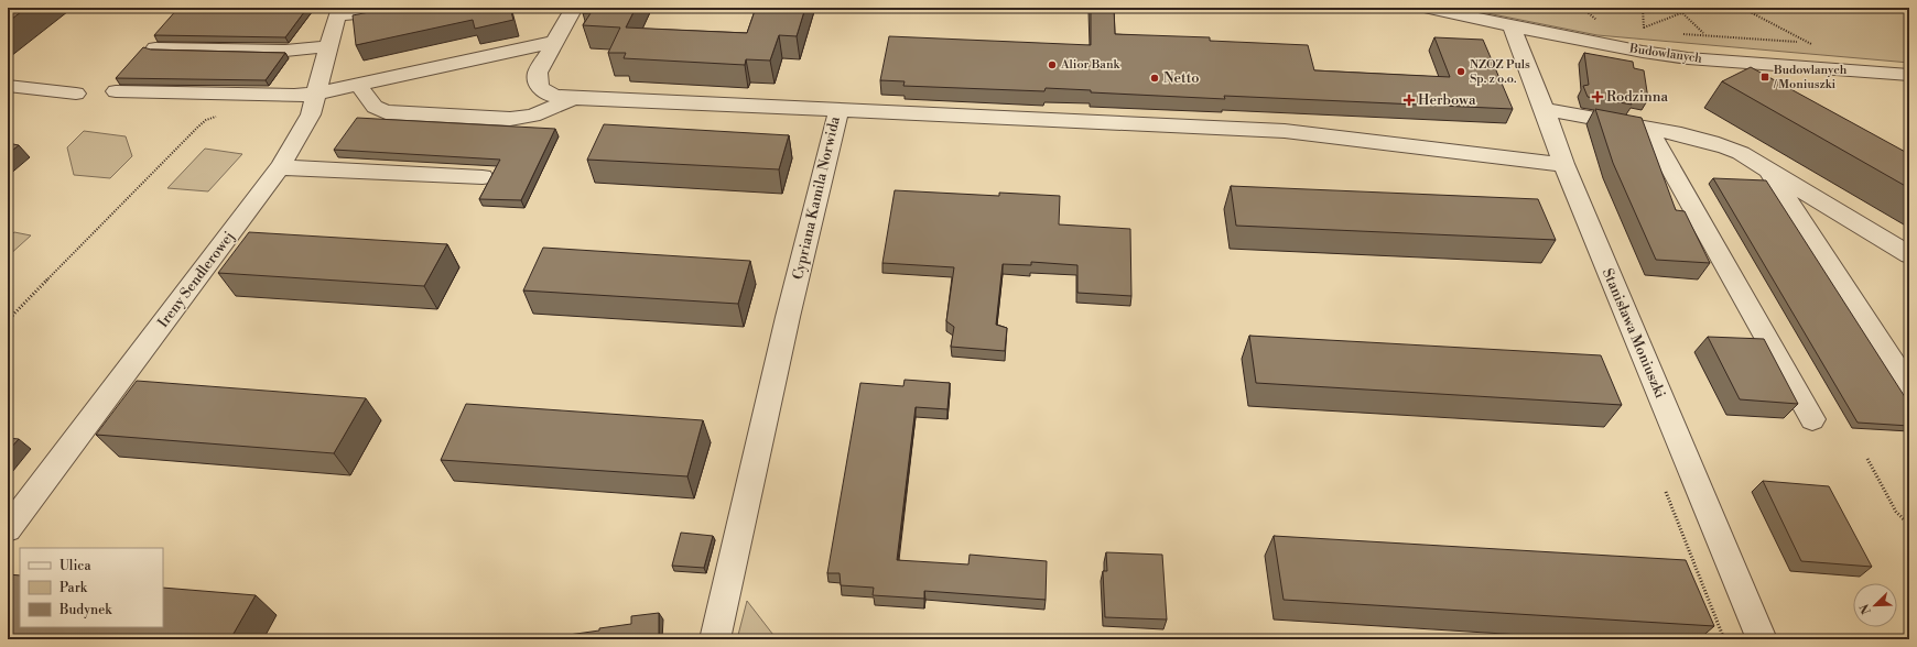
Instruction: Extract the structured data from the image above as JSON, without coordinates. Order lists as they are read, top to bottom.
{
  "streets": {
    "street": [
      "Budowlanych",
      "Cypriana Kamila Norwida",
      "Ireny Sendlerowej",
      "Stanisława Moniuszki"
    ]
  },
  "crossings": [
    ["Budowlanych", "Stanisława Moniuszki"]
  ],
  "places": {
    "other": ["Alior Bank", "NZOZ Puls Sp. z o.o.", "Netto"],
    "transit": ["Budowlanych / Moniuszki"],
    "health": ["Rodzinna", "Herbowa"]
  },
  "legend": ["Ulica", "Park", "Budynek"],
  "north": "bottom left"
}
